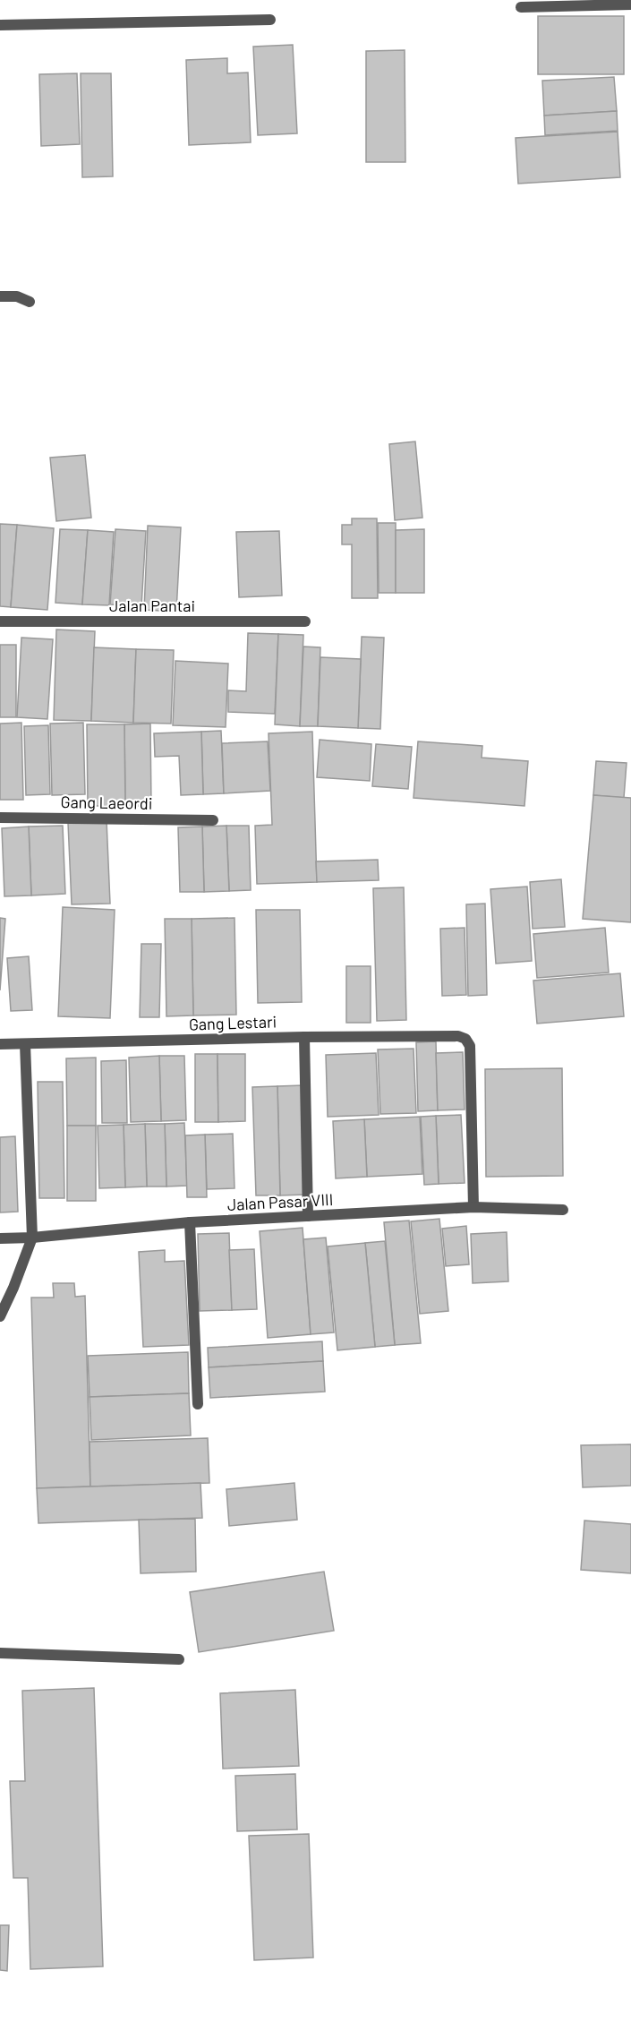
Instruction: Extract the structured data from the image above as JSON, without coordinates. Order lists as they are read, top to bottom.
{
  "streets": {
    "street": [
      "Jalan Pantai",
      "Gang Laeordi",
      "Gang Lestari",
      "Jalan Pasar VIII"
    ]
  },
  "crossings": [
    ["Gang Lestari", "Jalan Pasar VIII"]
  ]
}
